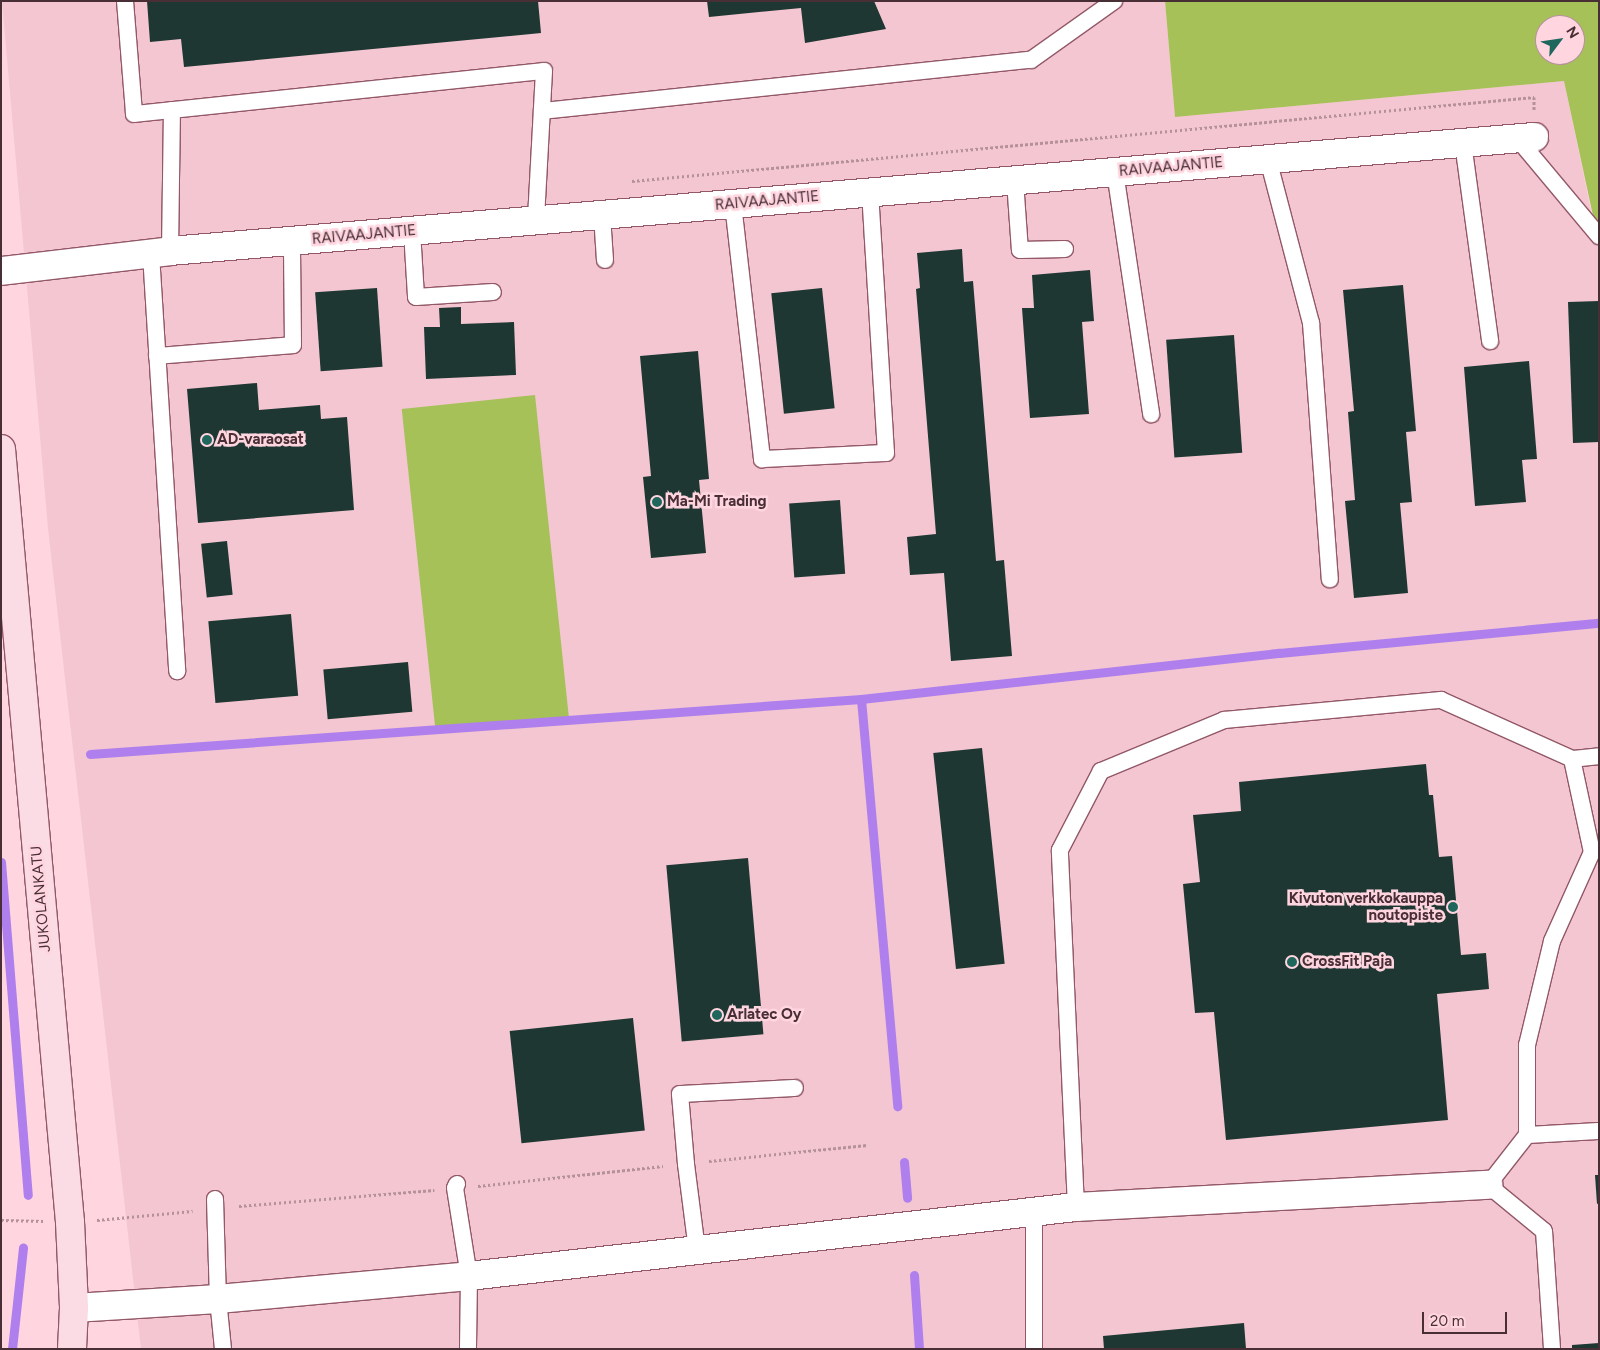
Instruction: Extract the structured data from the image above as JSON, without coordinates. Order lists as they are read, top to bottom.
{
  "streets": {
    "main road": ["JUKOLANKATU"],
    "street": ["RAIVAAJANTIE"]
  },
  "places": [
    "AD-varaosat",
    "Ma-Mi Trading",
    "Kivuton verkkokauppa noutopiste",
    "CrossFit Paja",
    "Arlatec Oy"
  ],
  "scale_bar": "20 m",
  "north": "top right"
}
